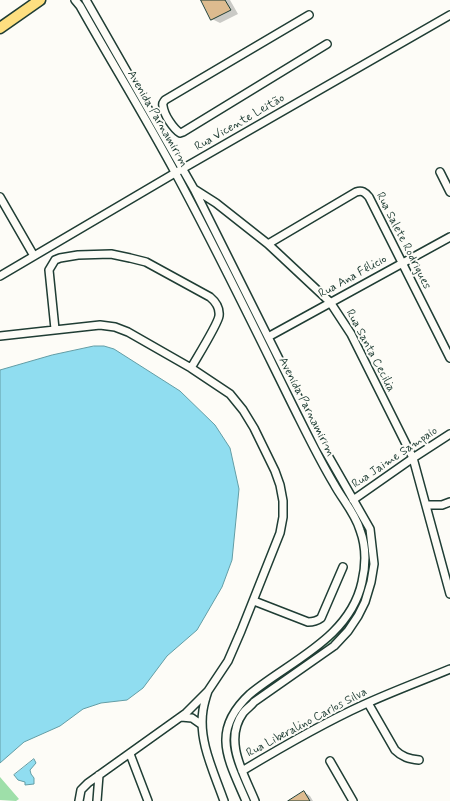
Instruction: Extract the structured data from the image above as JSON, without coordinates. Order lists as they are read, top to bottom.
{
  "streets": {
    "street": [
      "Avenida Parnamirim",
      "Rua Vicente Leitão",
      "Rua Salete Rodrigues",
      "Rua Ana Félicio",
      "Rua Santa Cecilia",
      "Rua Jaime Sampaio",
      "Rua Liberalino Carlos Silva"
    ]
  },
  "crossings": [
    ["Avenida Parnamirim", "Rua Vicente Leitão"],
    ["Avenida Parnamirim", "Rua Ana Félicio"],
    ["Avenida Parnamirim", "Rua Santa Cecilia"],
    ["Avenida Parnamirim", "Rua Jaime Sampaio"],
    ["Avenida Parnamirim", "Rua Liberalino Carlos Silva"],
    ["Rua Salete Rodrigues", "Rua Ana Félicio"],
    ["Rua Salete Rodrigues", "Rua Santa Cecilia"],
    ["Rua Ana Félicio", "Rua Santa Cecilia"],
    ["Rua Santa Cecilia", "Rua Jaime Sampaio"]
  ]
}
